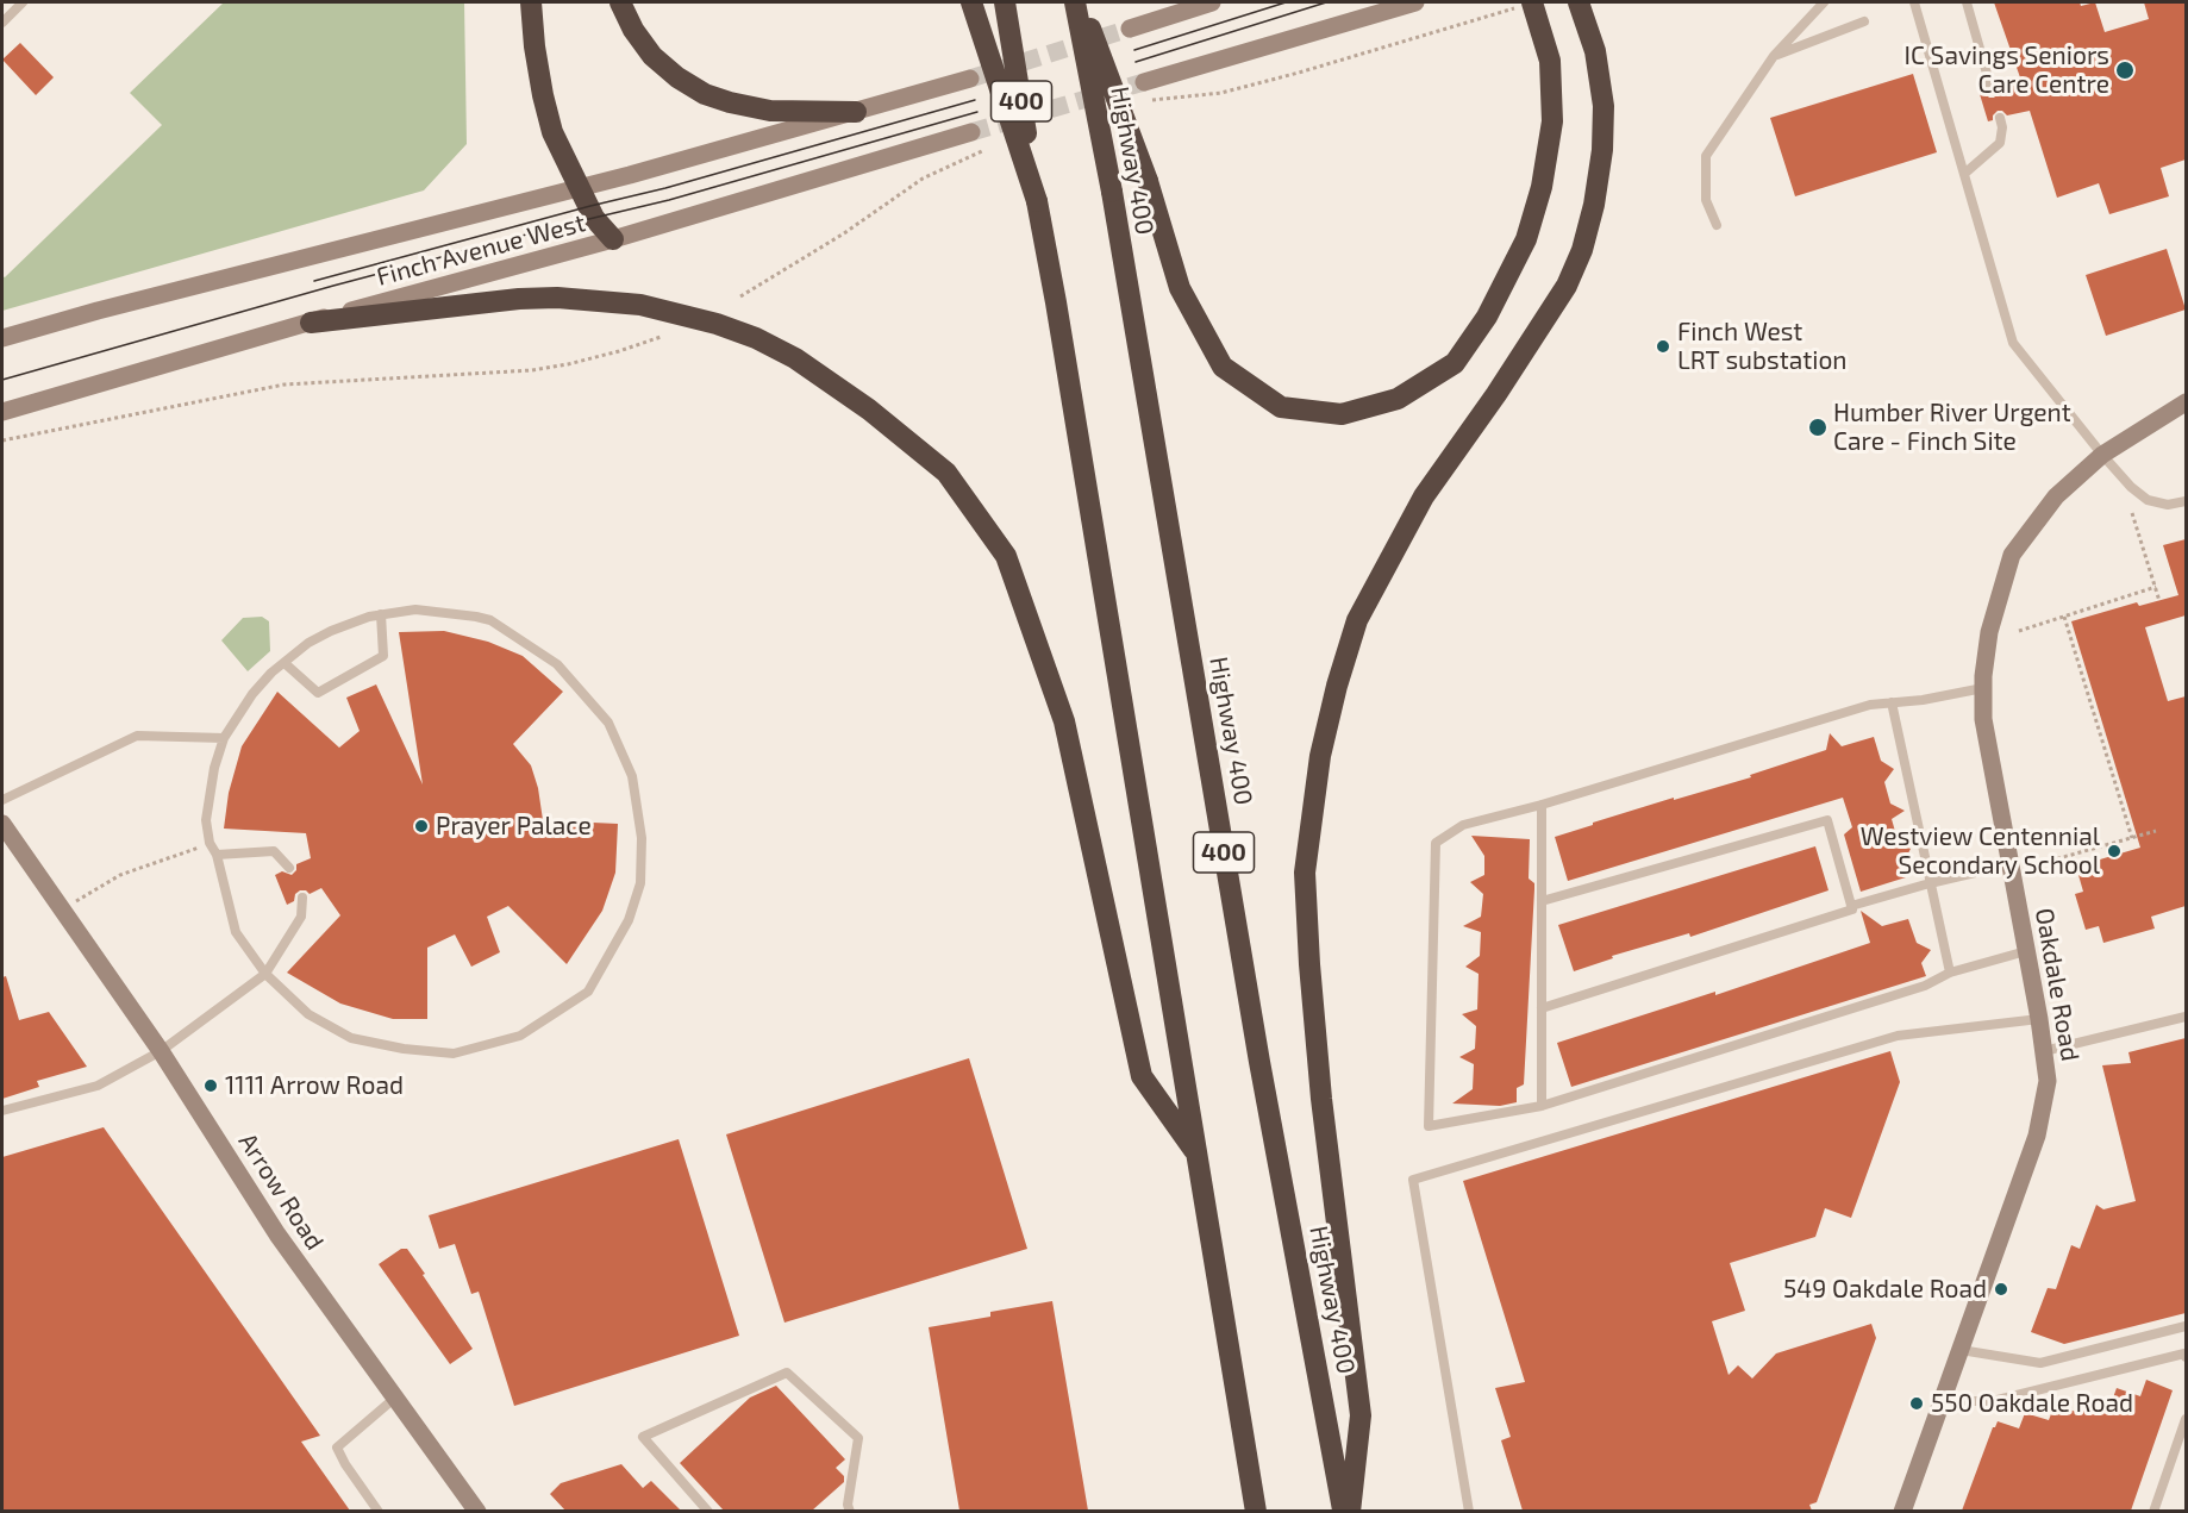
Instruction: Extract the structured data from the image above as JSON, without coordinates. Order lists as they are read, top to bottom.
{
  "streets": {
    "highway": ["400", "Highway 400"],
    "main road": ["Finch Avenue West", "Oakdale Road", "Arrow Road"]
  },
  "places": [
    "IC Savings Seniors Care Centre",
    "Finch West LRT substation",
    "Humber River Urgent Care - Finch Site",
    "Prayer Palace",
    "Westview Centennial Secondary School",
    "1111 Arrow Road",
    "549 Oakdale Road",
    "550 Oakdale Road"
  ]
}
